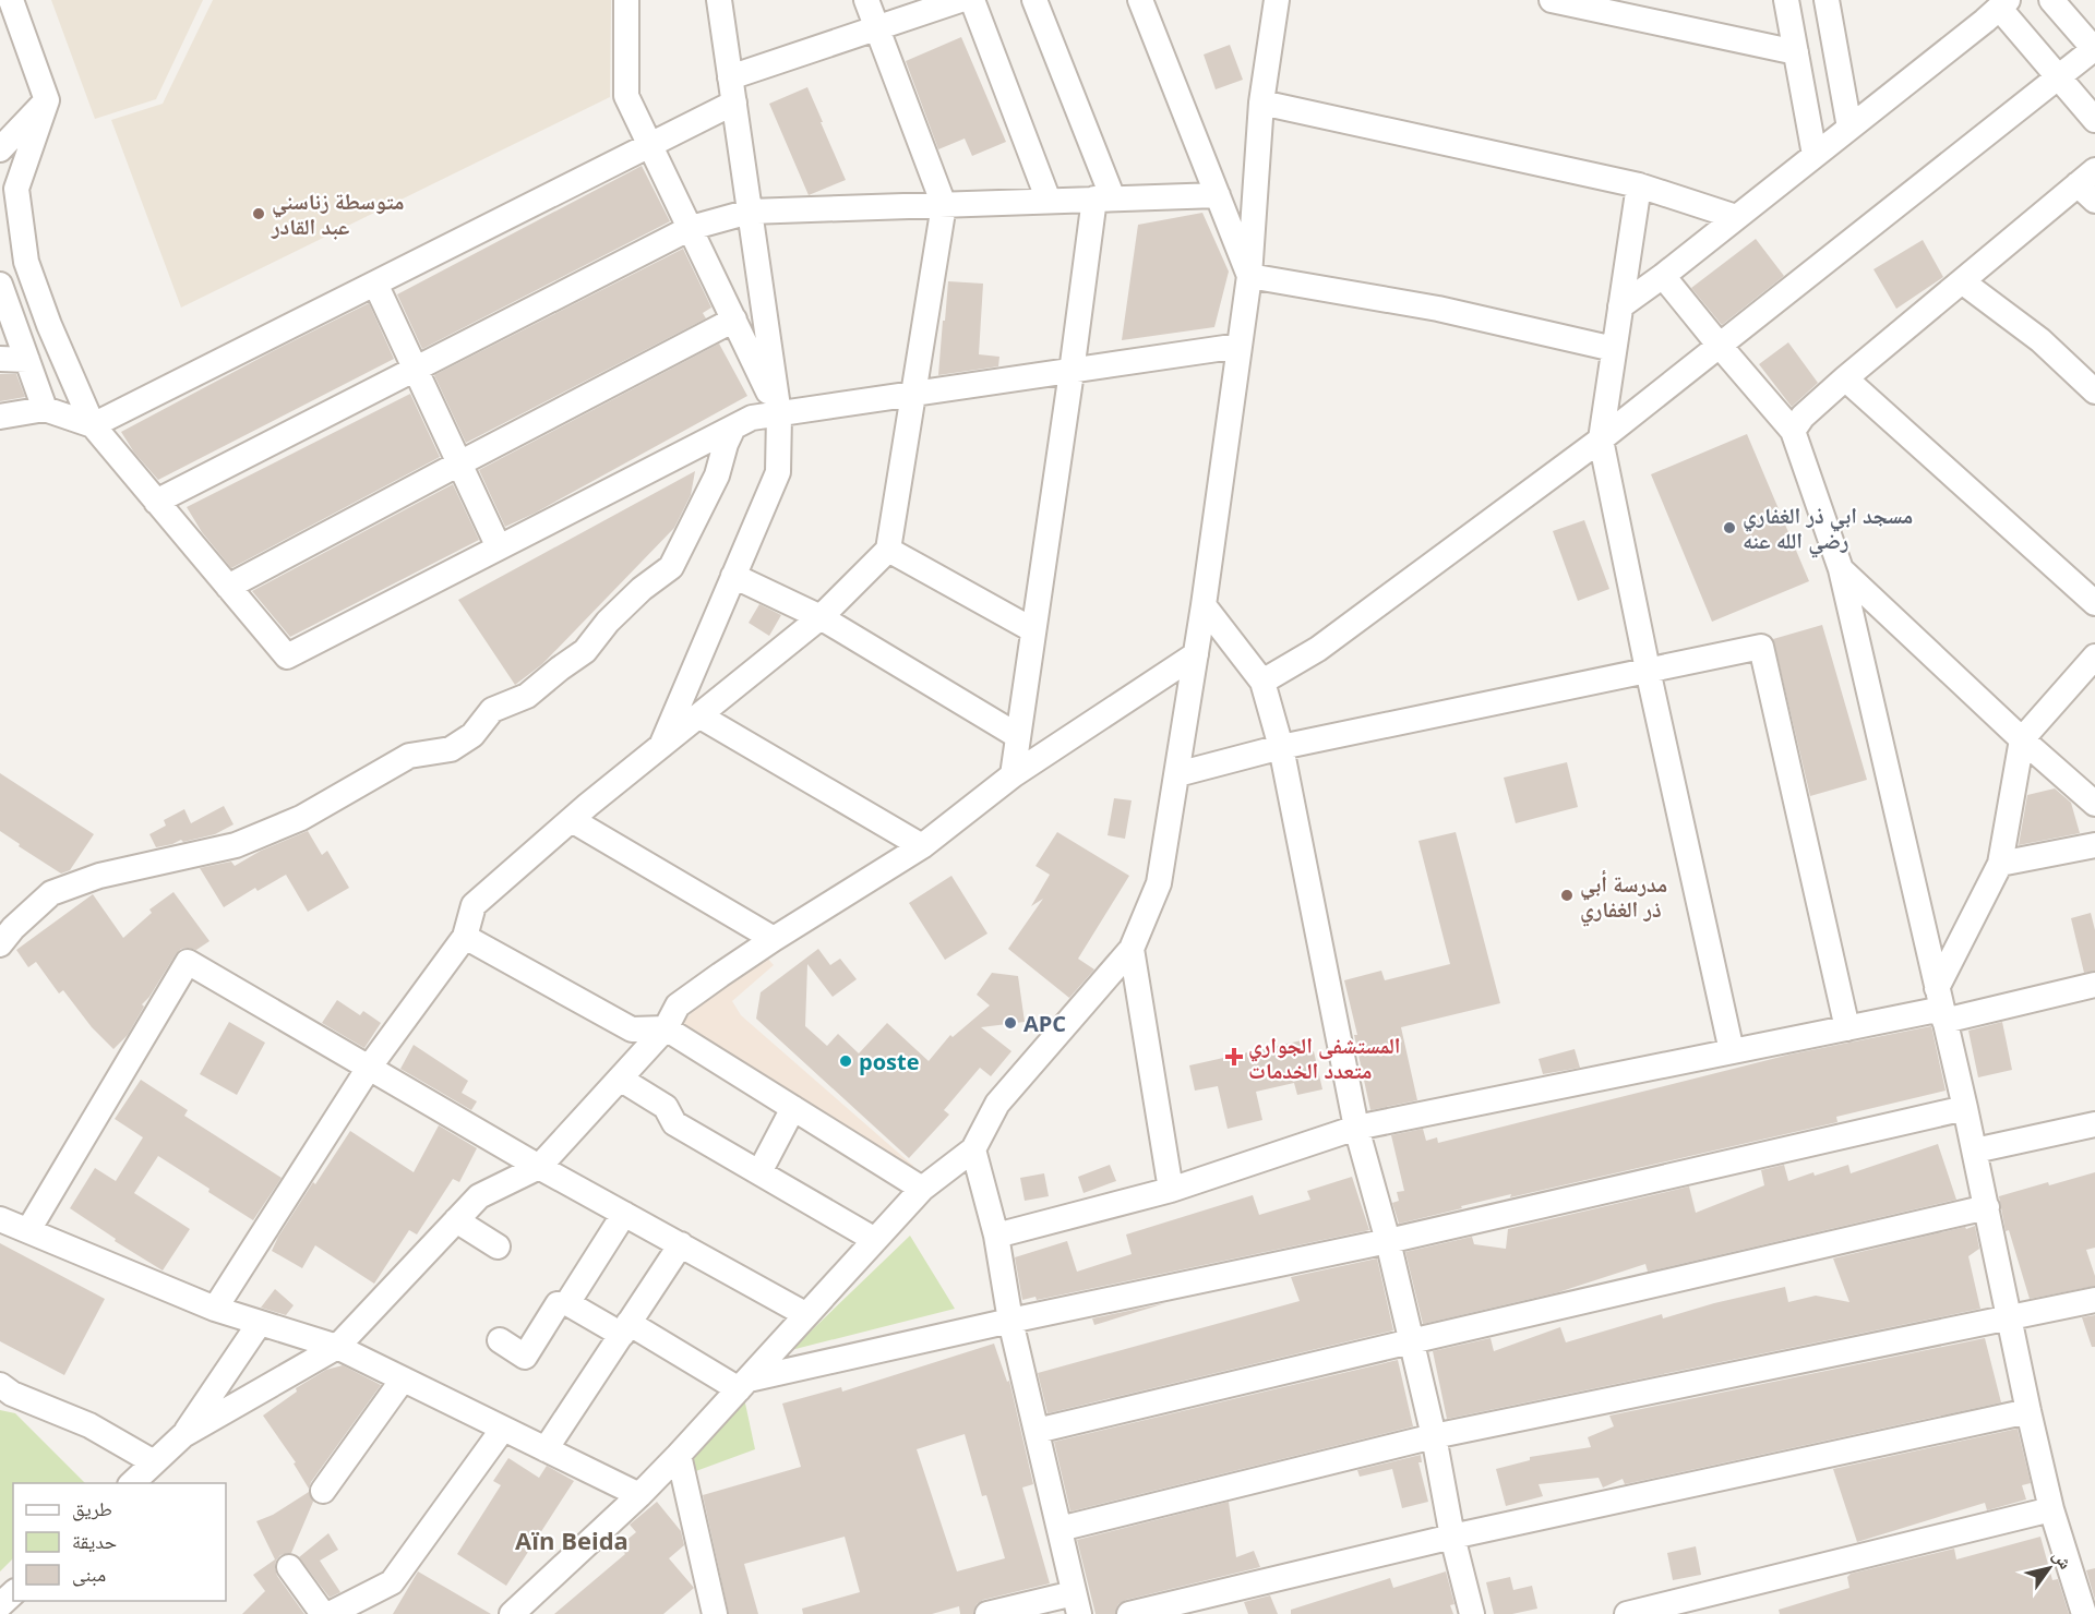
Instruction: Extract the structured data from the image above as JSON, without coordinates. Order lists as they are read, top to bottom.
{
  "districts": ["Aïn Beida"],
  "places": {
    "other": [
      "متوسطة زناسني عبد القادر",
      "مسجد ابي ذر الغفاري رضي الله عنه",
      "مدرسة أبي ذر الغفاري",
      "APC",
      "poste"
    ],
    "health": ["المستشفى الجواري متعدد الخدمات"]
  },
  "legend": ["طريق", "حديقة", "مبنى"],
  "north": "top right"
}
